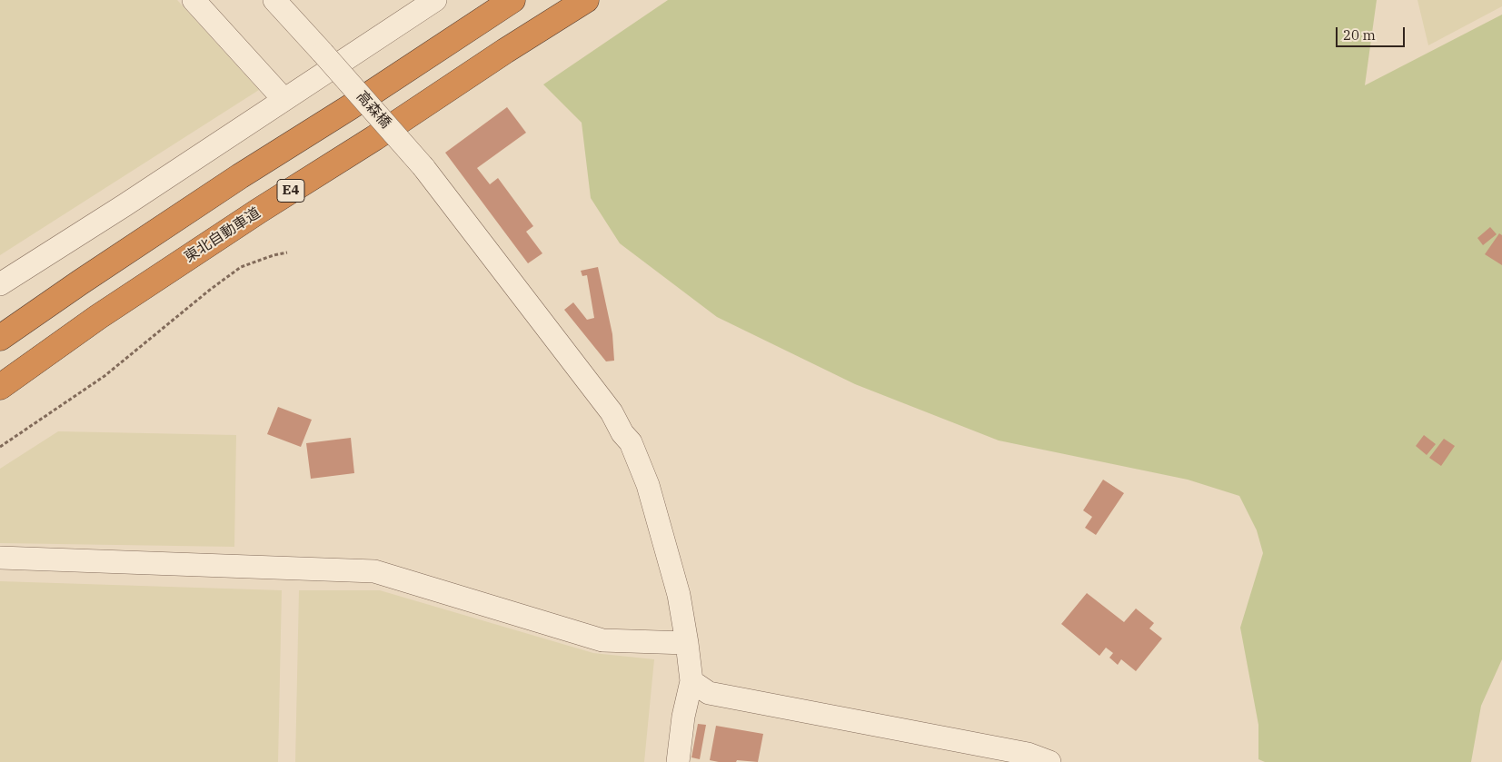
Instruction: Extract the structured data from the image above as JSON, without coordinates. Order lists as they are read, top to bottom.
{
  "streets": {
    "highway": ["E4", "東北自動車道"],
    "street": ["高森橋"]
  },
  "scale_bar": "20 m"
}
